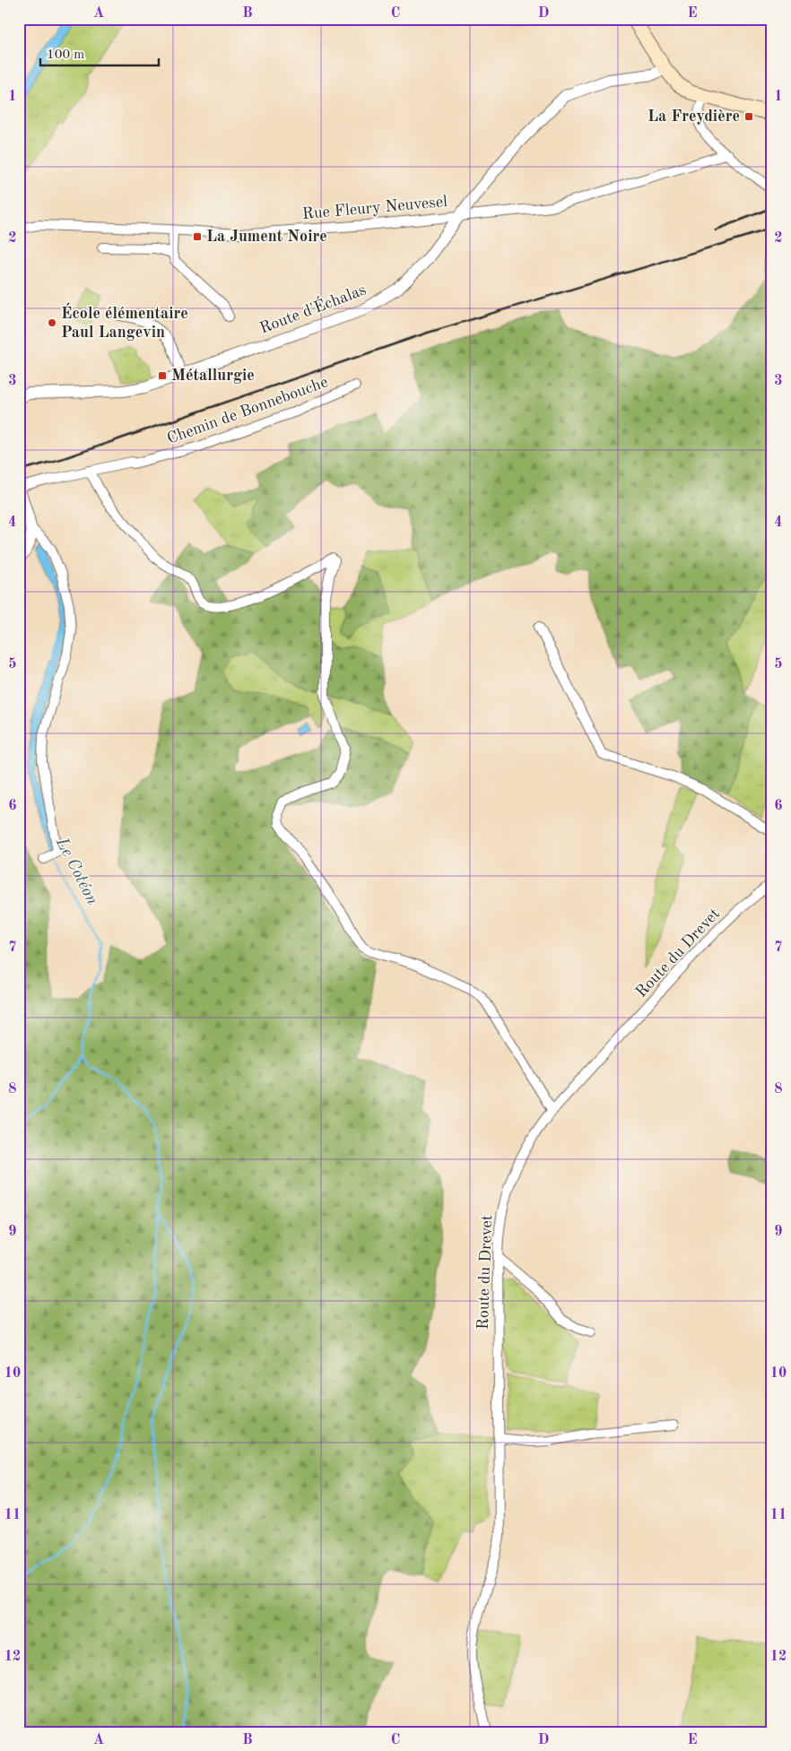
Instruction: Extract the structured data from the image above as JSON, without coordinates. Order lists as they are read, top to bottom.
{
  "streets": {
    "street": [
      "Rue Fleury Neuvesel",
      "Route d'Échalas",
      "Chemin de Bonnebouche",
      "Route du Drevet"
    ]
  },
  "crossings": [
    ["Rue Fleury Neuvesel", "Route d'Échalas"]
  ],
  "water": ["Le Cotéon"],
  "places": {
    "transit": ["La Freydière", "La Jument Noire", "Métallurgie"],
    "other": ["École élémentaire Paul Langevin"]
  },
  "scale_bar": "100 m",
  "grid": {
    "columns": [
      "A",
      "B",
      "C",
      "D",
      "E"
    ],
    "rows": [
      "1",
      "2",
      "3",
      "4",
      "5",
      "6",
      "7",
      "8",
      "9",
      "10",
      "11",
      "12"
    ]
  }
}
